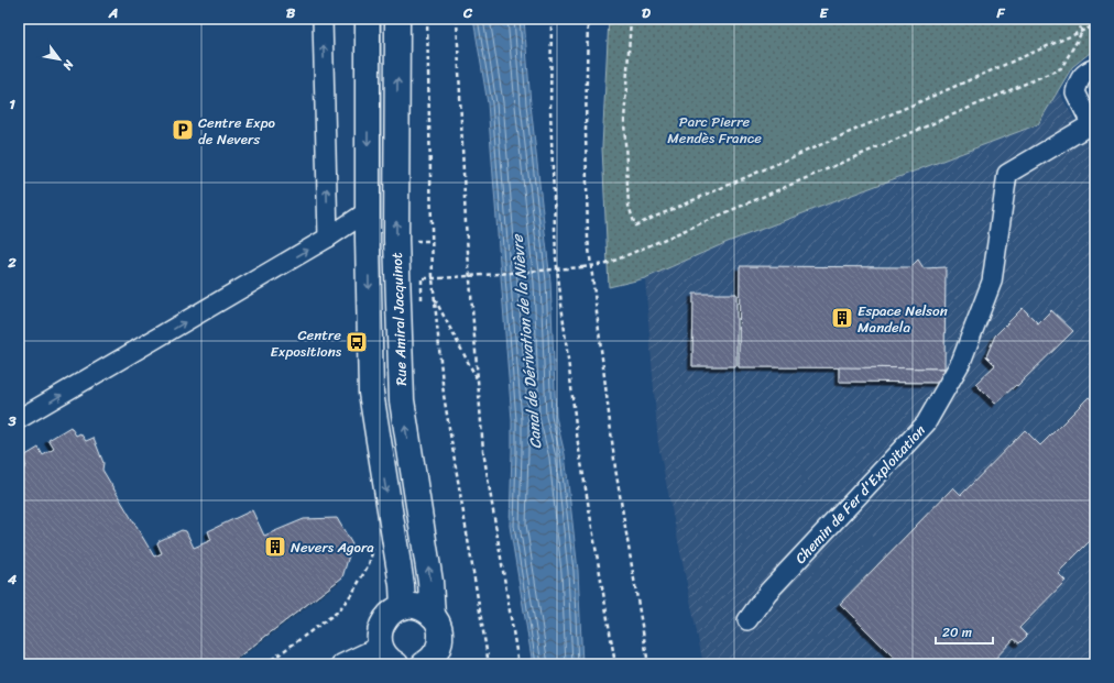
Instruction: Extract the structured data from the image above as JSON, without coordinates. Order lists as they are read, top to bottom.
{
  "streets": {
    "main road": ["Rue Amiral Jacquinot"],
    "street": ["Chemin de Fer d'Exploitation"]
  },
  "water": ["Canal de Dérivation de la Nièvre"],
  "parks": ["Parc Pierre Mendès France"],
  "places": {
    "parking": ["Centre Expo de Nevers"],
    "building": ["Espace Nelson Mandela", "Nevers Agora"],
    "bus stop": ["Centre Expositions"]
  },
  "scale_bar": "20 m",
  "north": "bottom right",
  "grid": {
    "columns": [
      "A",
      "B",
      "C",
      "D",
      "E",
      "F"
    ],
    "rows": [
      "1",
      "2",
      "3",
      "4"
    ]
  }
}
